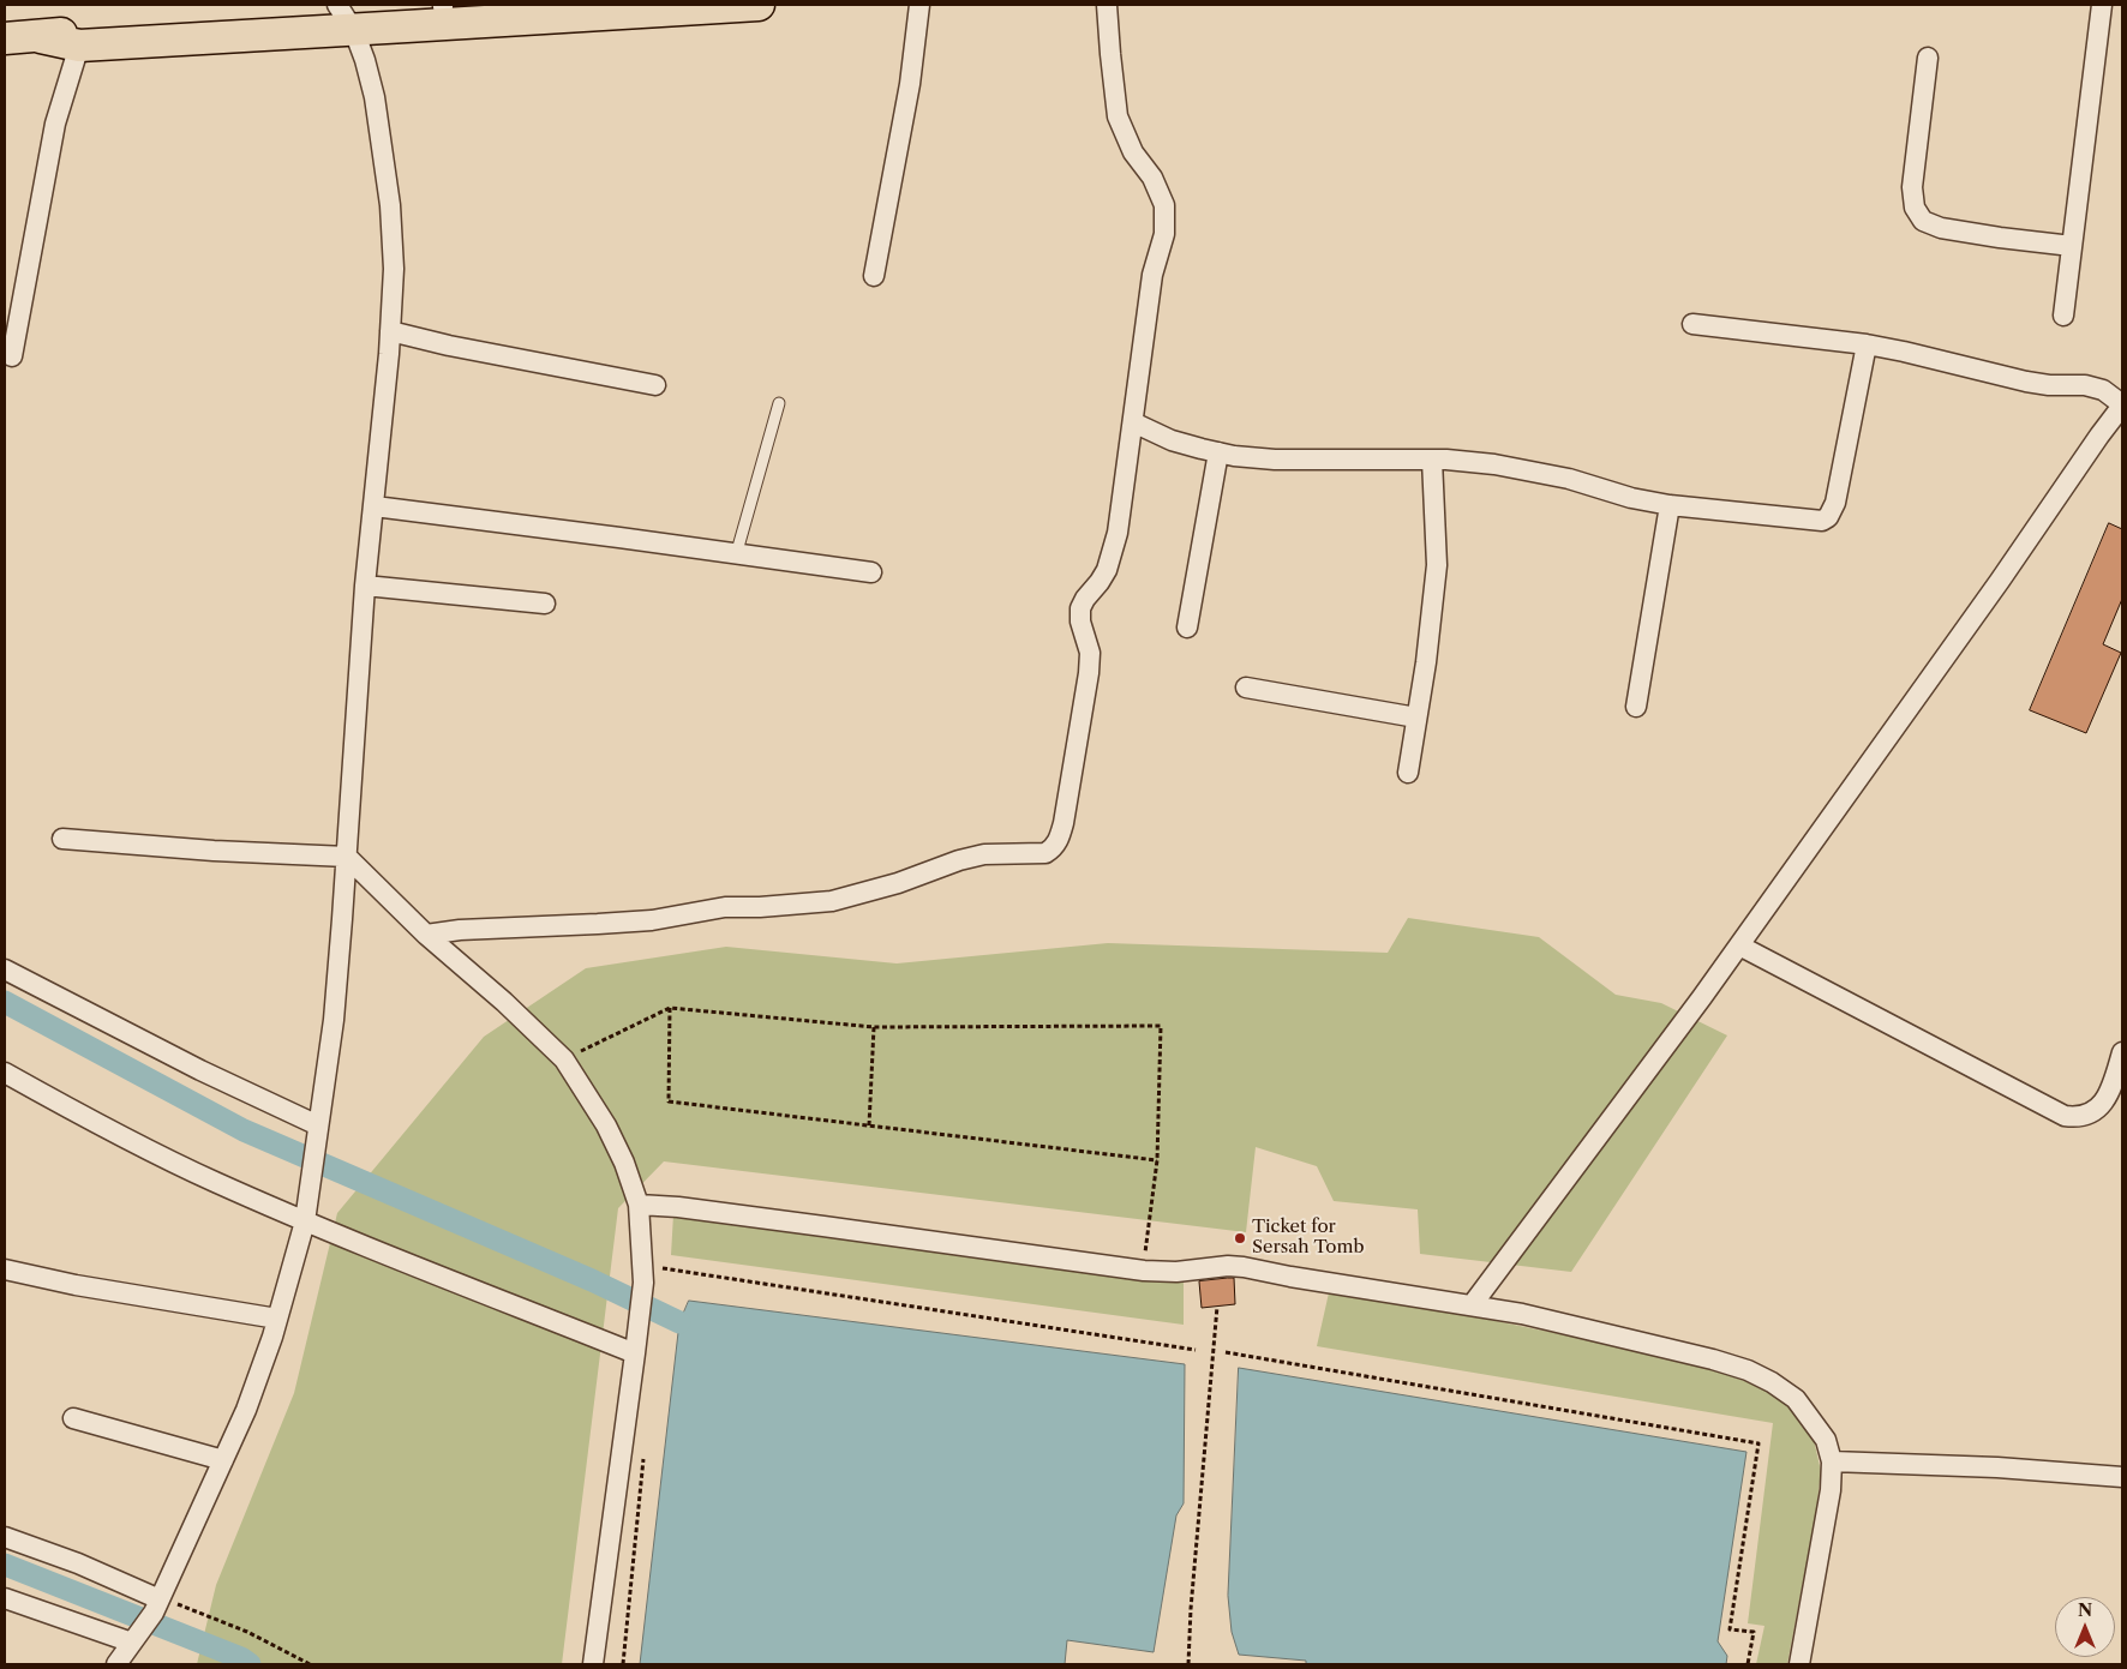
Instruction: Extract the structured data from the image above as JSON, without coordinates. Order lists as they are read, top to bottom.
{
  "places": ["Ticket for Sersah Tomb"],
  "north": "top"
}
